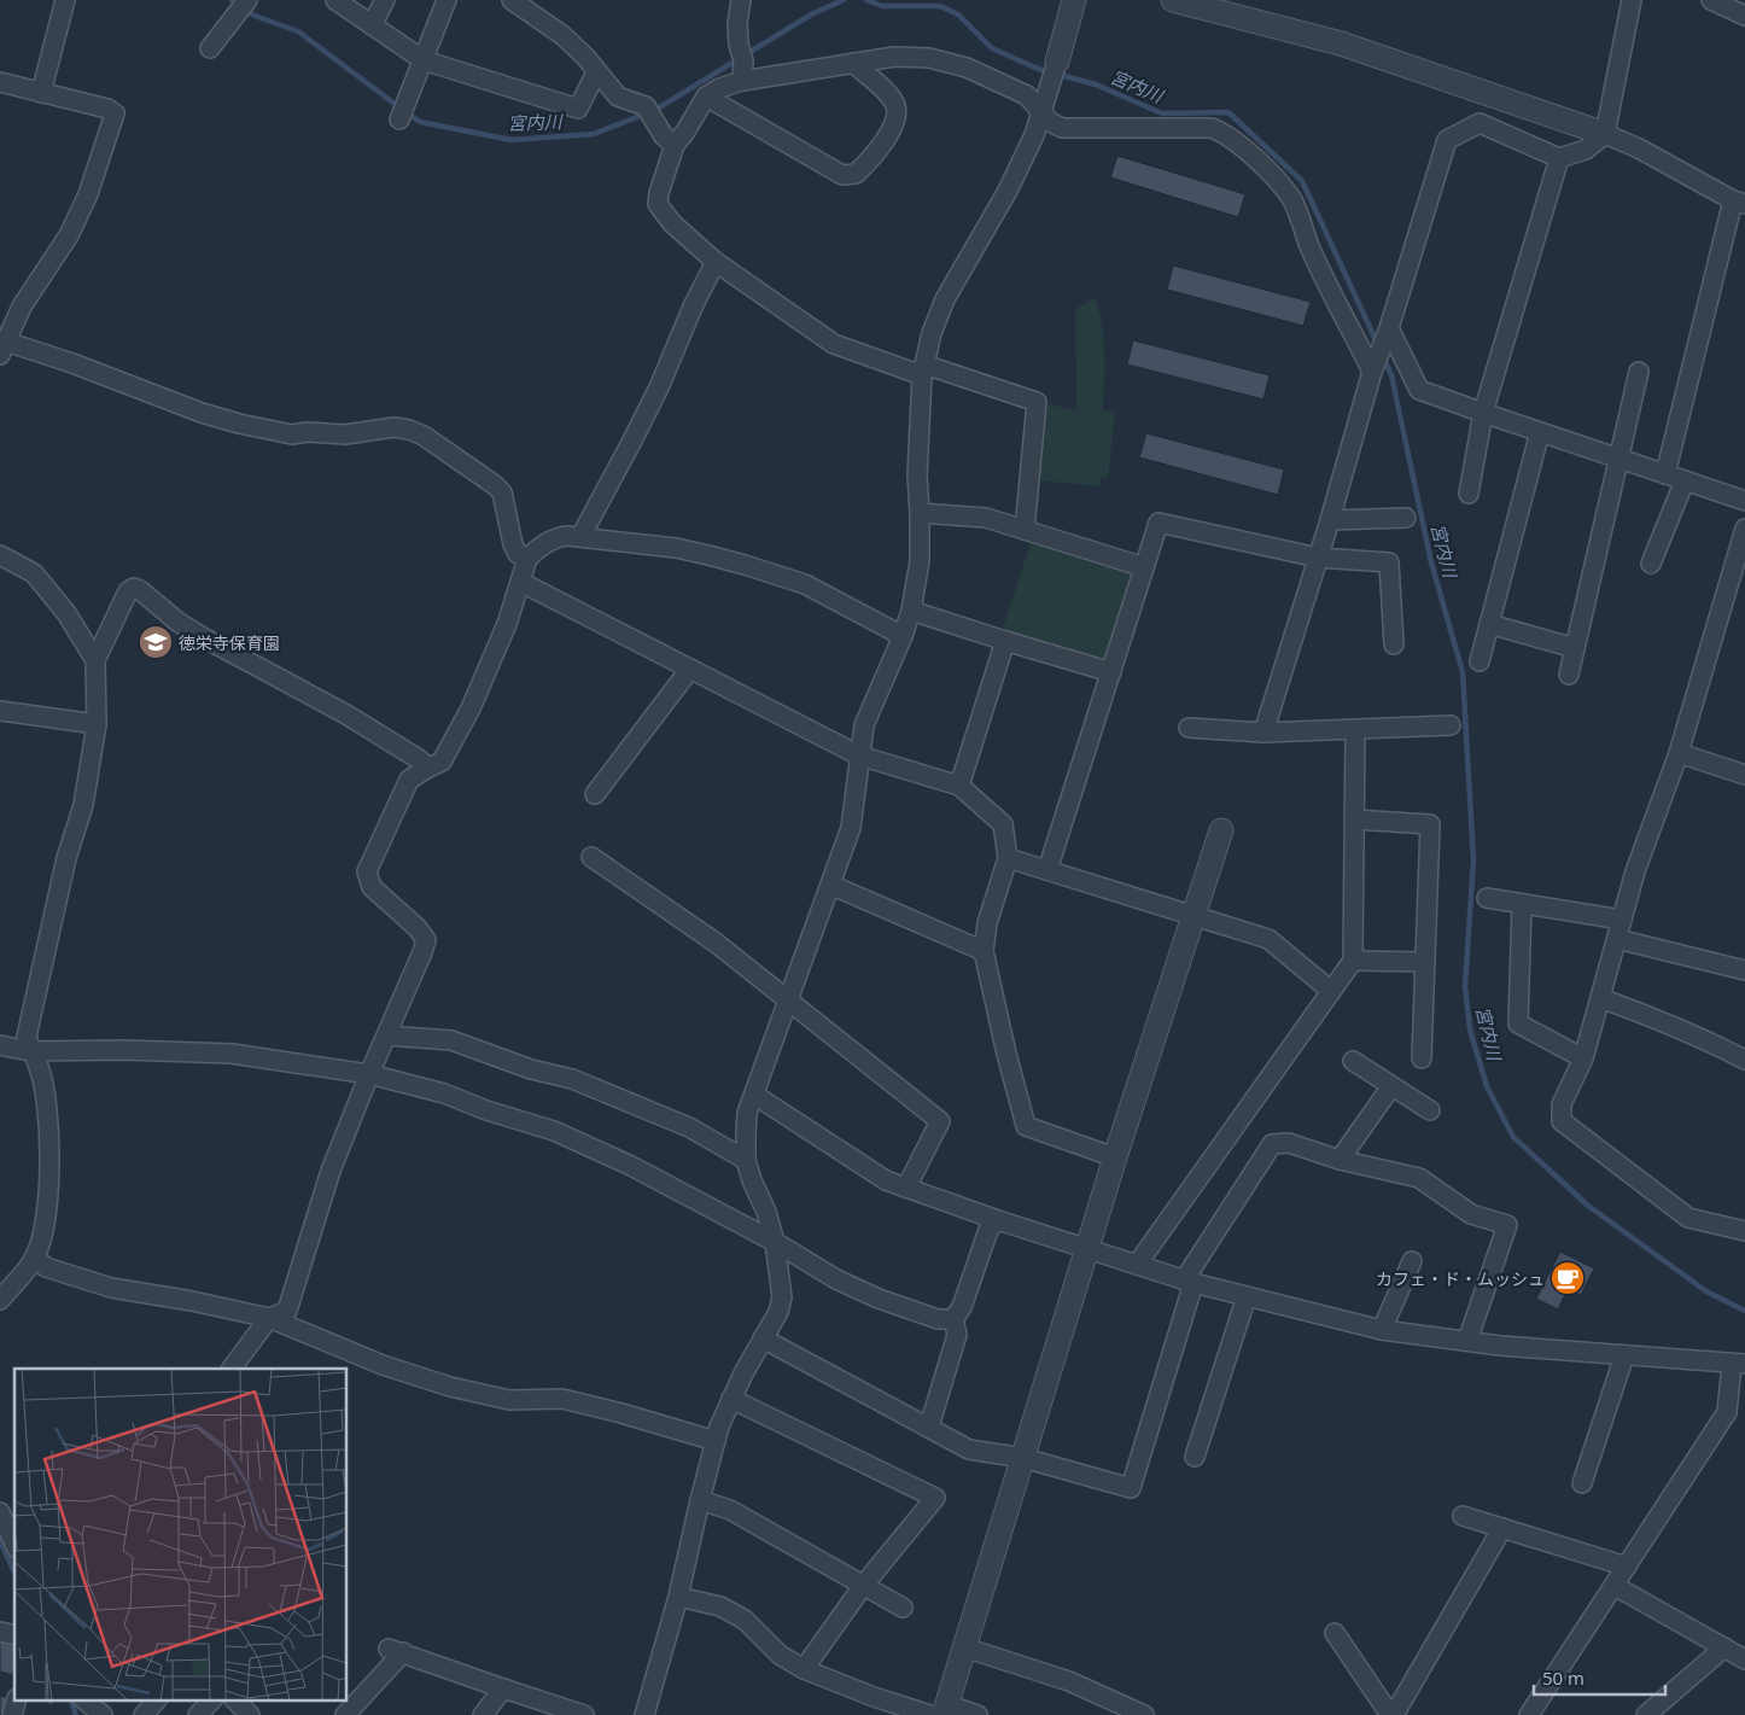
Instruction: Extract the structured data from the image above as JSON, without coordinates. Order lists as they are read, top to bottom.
{
  "water": ["宮内川"],
  "places": {
    "school or university": ["徳栄寺保育園"],
    "cafe": ["カフェ・ド・ムッシュ"]
  },
  "scale_bar": "50 m"
}
